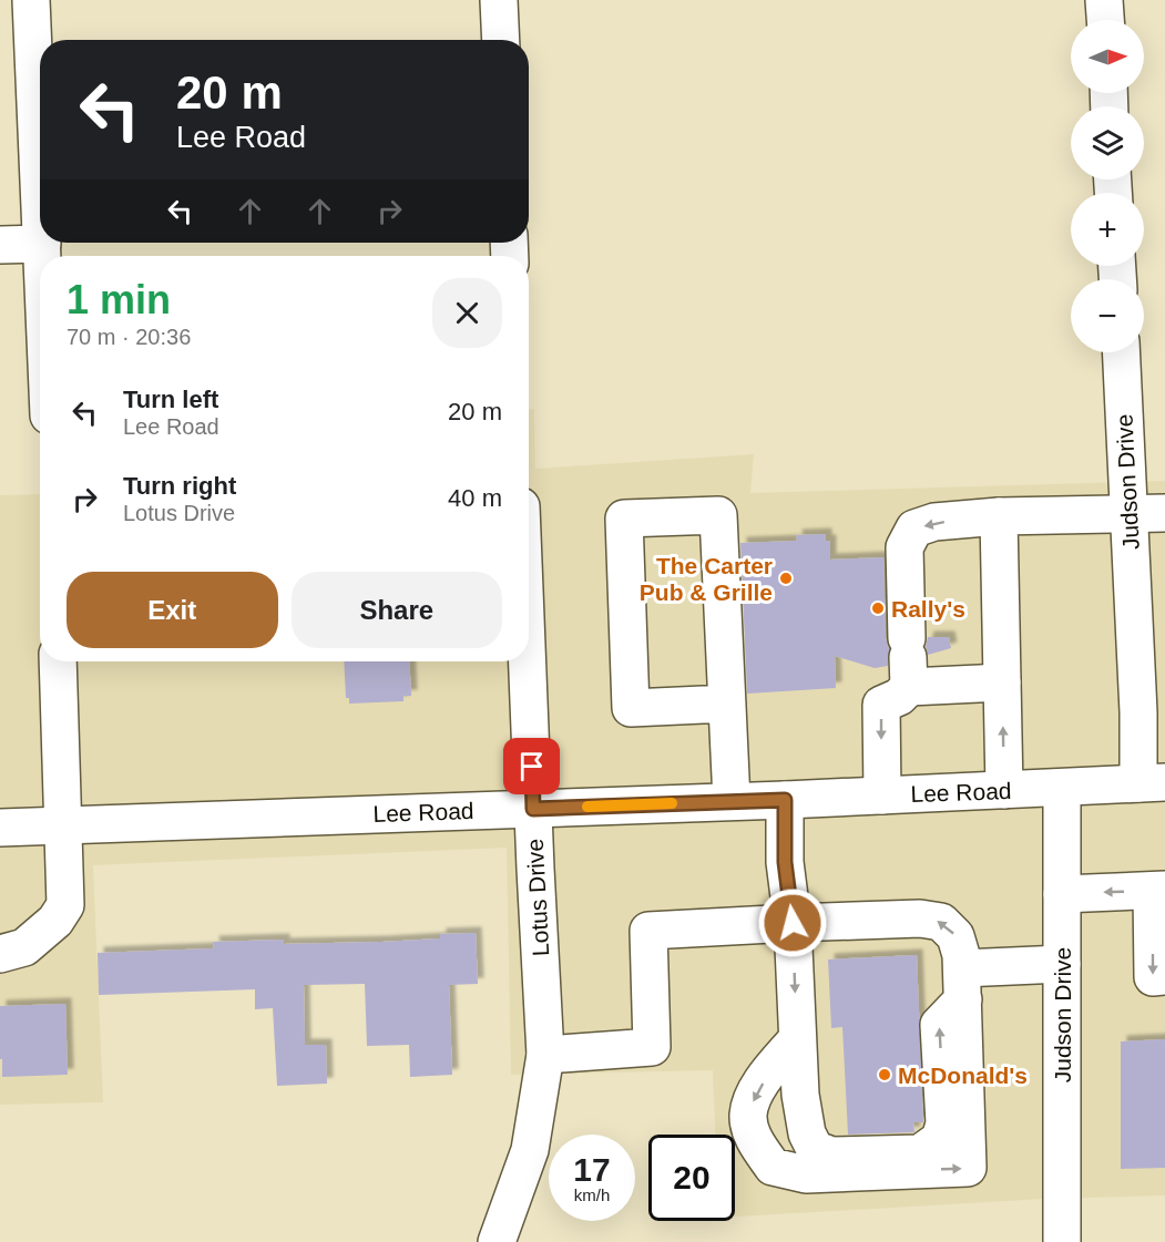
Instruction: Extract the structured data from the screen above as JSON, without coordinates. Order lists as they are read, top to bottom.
{
  "streets": {
    "street": ["Judson Drive", "Lee Road", "Lotus Drive"]
  },
  "crossings": [
    ["Judson Drive", "Lee Road"],
    ["Lee Road", "Lotus Drive"]
  ],
  "places": ["The Carter Pub & Grille", "Rally's", "McDonald's"],
  "north": "right",
  "page": {
    "map_buttons": ["+", "−"],
    "turn": ["20 m", "Lee Road"],
    "heading": ["1 min", "70 m · 20:36"],
    "list": [
      {
        "name": "Turn left",
        "note": "Lee Road",
        "value": "20 m"
      },
      {
        "name": "Turn right",
        "note": "Lotus Drive",
        "value": "40 m"
      }
    ],
    "buttons": ["Exit", "Share"],
    "speed": "17 km/h",
    "limit": "20"
  }
}
